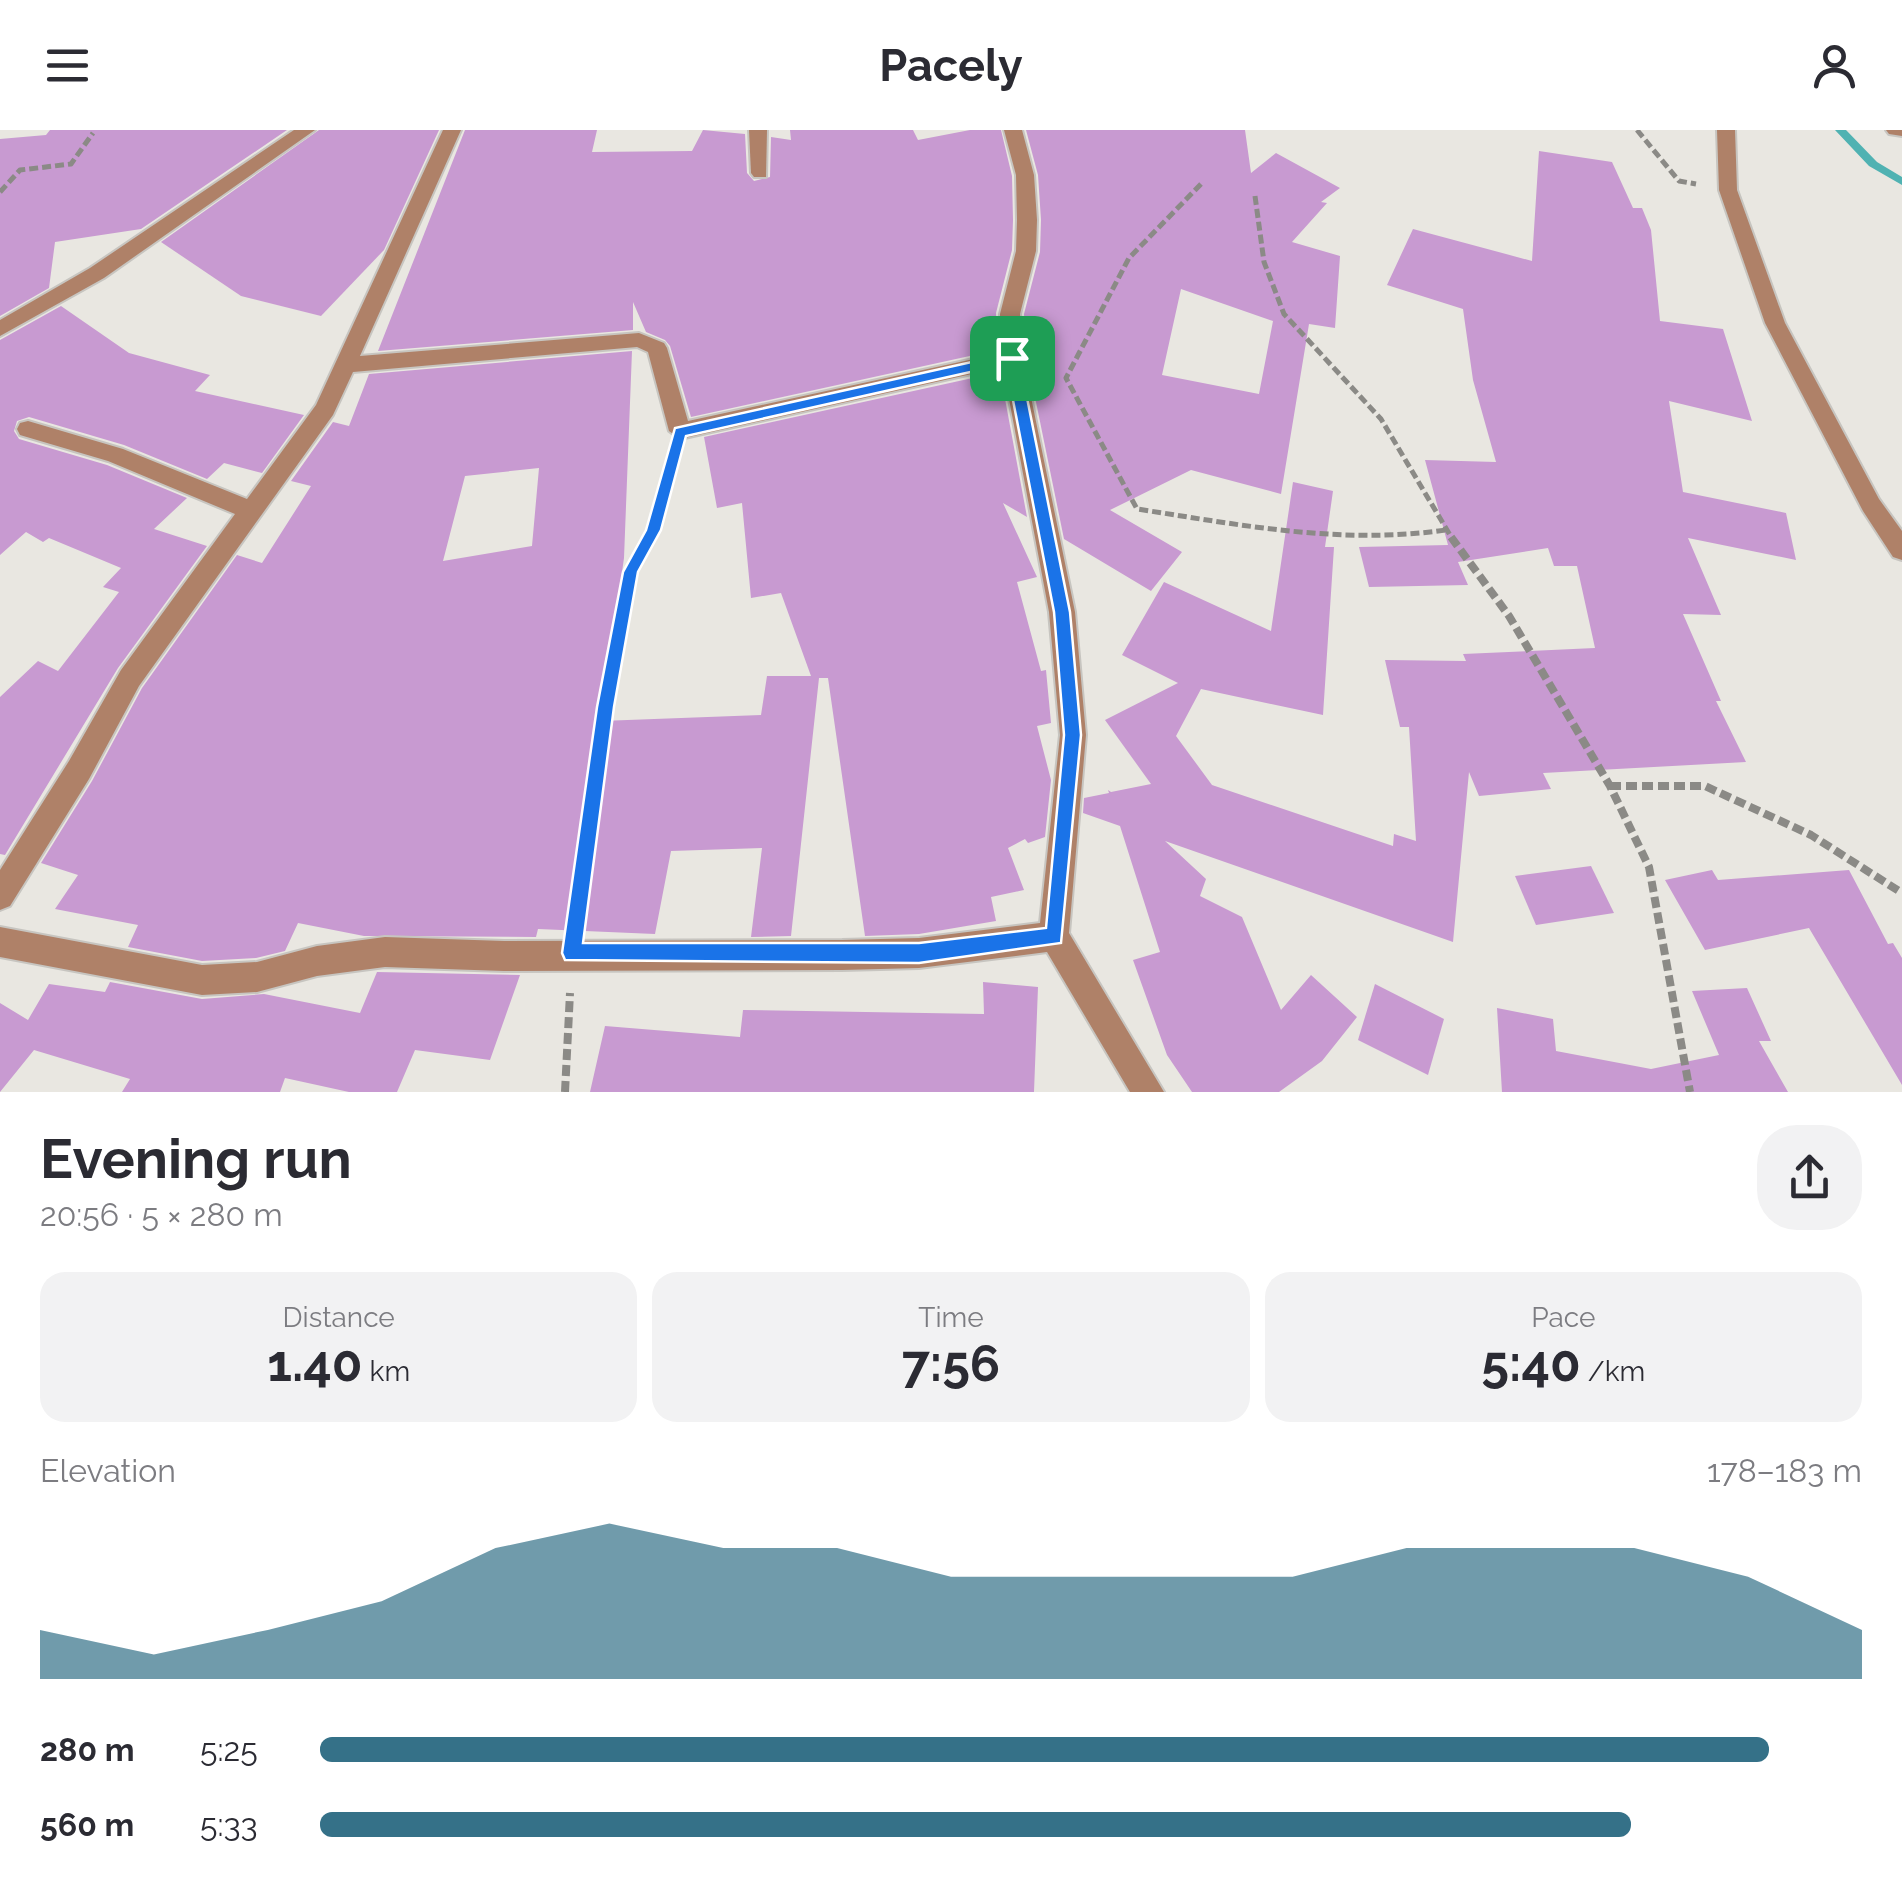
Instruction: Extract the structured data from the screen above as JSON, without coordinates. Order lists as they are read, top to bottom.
{
  "page": {
    "header": "Pacely",
    "heading": ["Evening run", "20:56 · 5 × 280 m"],
    "stats": [
      ["Distance", "1.40 km"],
      ["Time", "7:56"],
      ["Pace", "5:40 /km"]
    ],
    "chart": ["Elevation", "178–183 m"],
    "list": [
      {
        "name": "280 m",
        "note": "5:25"
      },
      {
        "name": "560 m",
        "note": "5:33"
      }
    ]
  }
}
